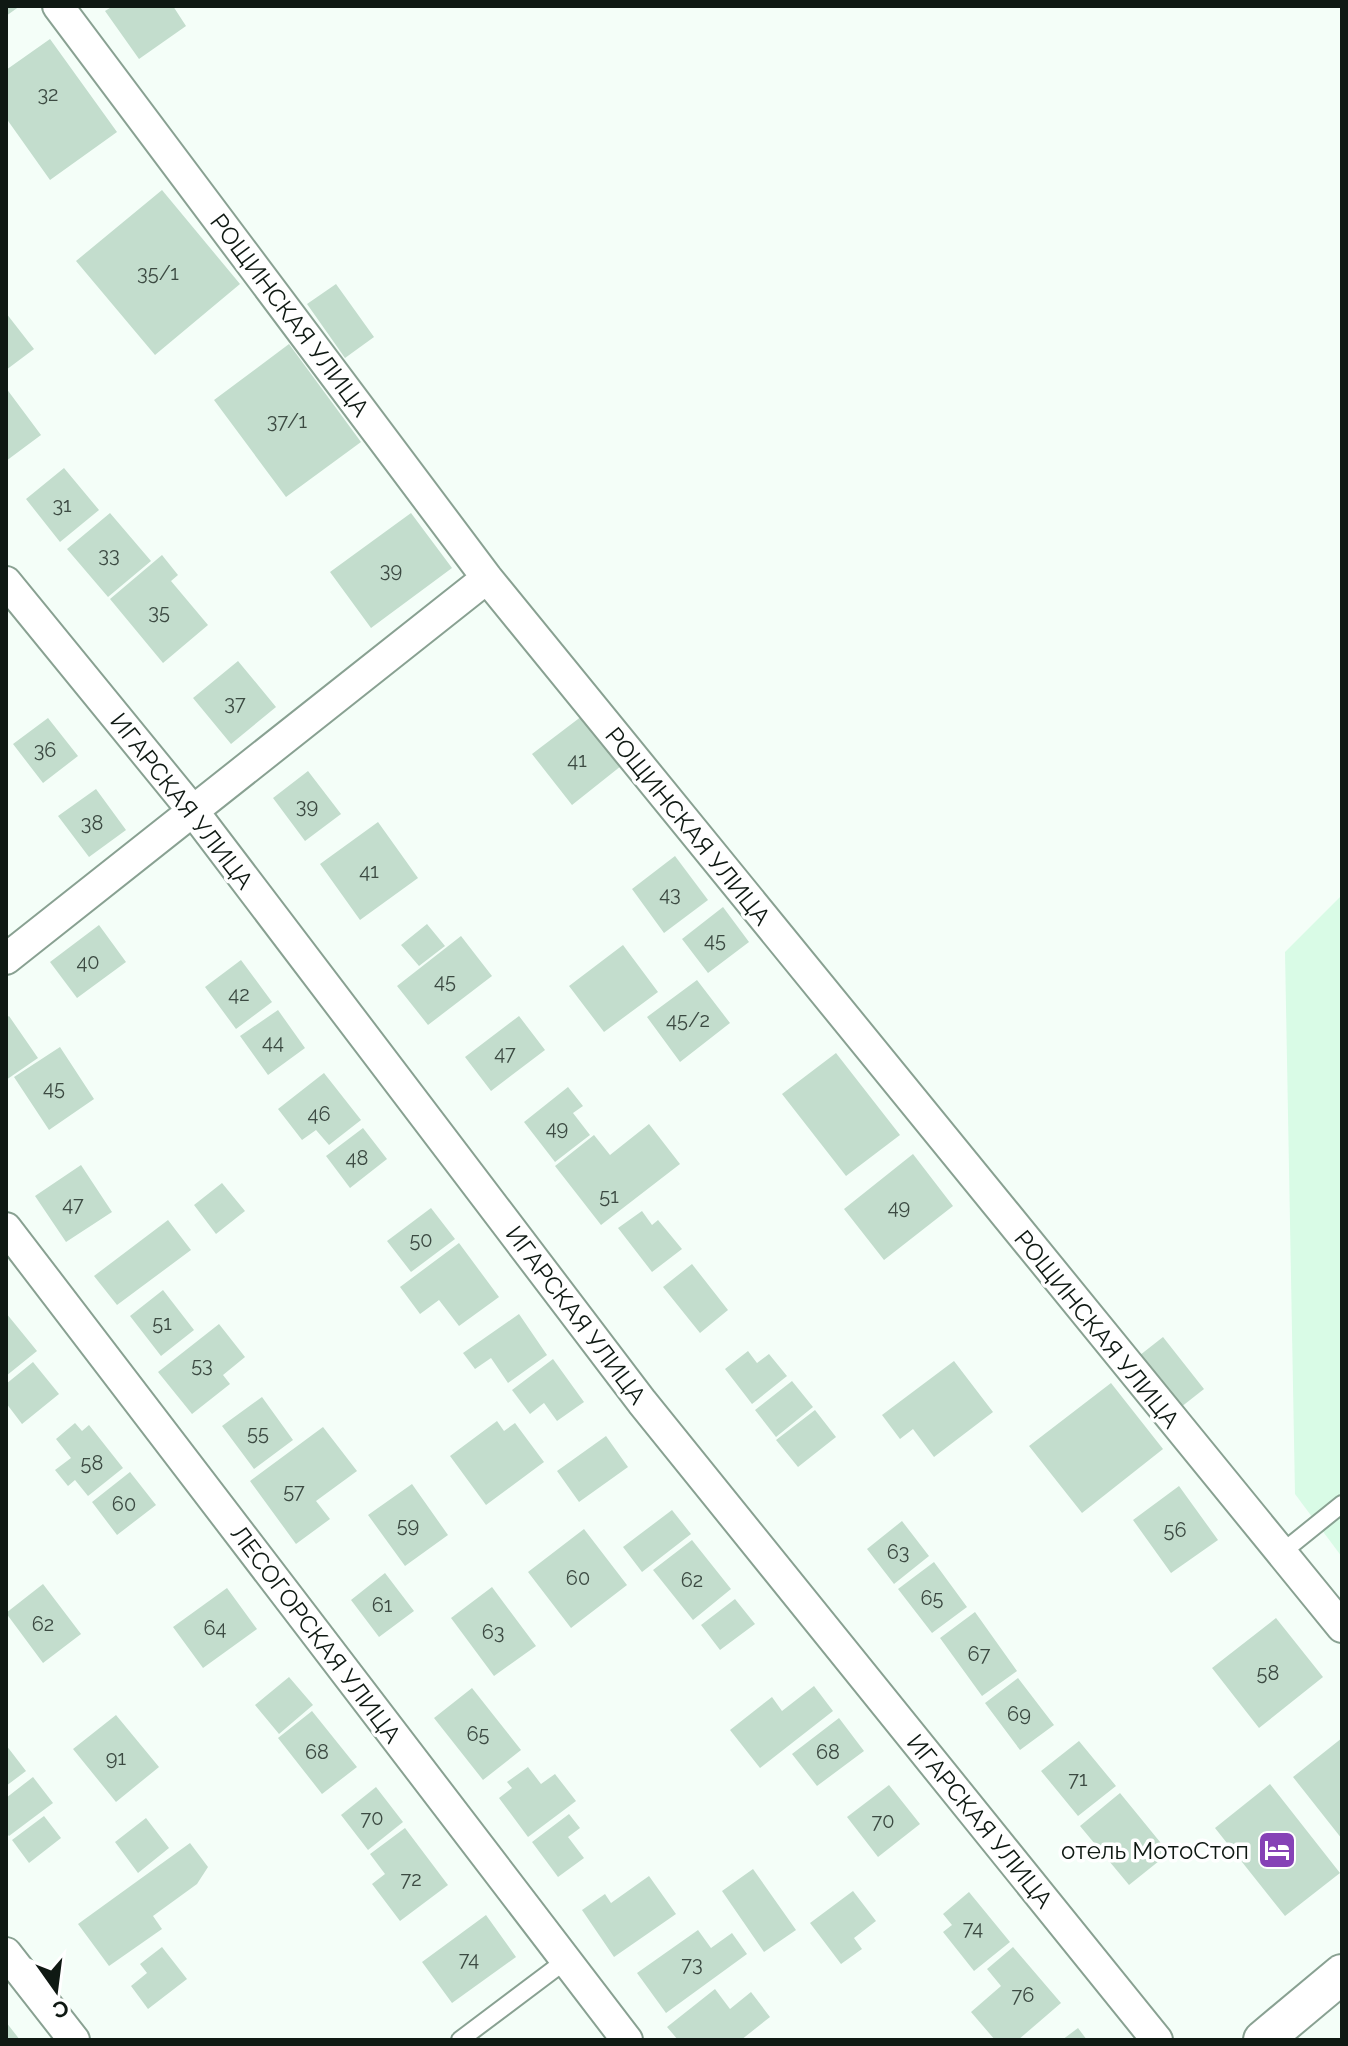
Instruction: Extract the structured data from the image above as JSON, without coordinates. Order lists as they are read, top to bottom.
{
  "streets": {
    "street": ["РОЩИНСКАЯ УЛИЦА", "ИГАРСКАЯ УЛИЦА", "ЛЕСОГОРСКАЯ УЛИЦА"]
  },
  "places": {
    "hotel": ["отель МотоСтоп"]
  },
  "house_numbers": [
    "32",
    "35/1",
    "37/1",
    "31",
    "33",
    "39",
    "35",
    "37",
    "36",
    "41",
    "39",
    "38",
    "41",
    "43",
    "45",
    "40",
    "45",
    "42",
    "45/2",
    "44",
    "47",
    "45",
    "46",
    "49",
    "48",
    "51",
    "47",
    "49",
    "50",
    "51",
    "53",
    "55",
    "58",
    "57",
    "60",
    "59",
    "56",
    "63",
    "60",
    "62",
    "65",
    "61",
    "62",
    "64",
    "63",
    "67",
    "58",
    "69",
    "65",
    "68",
    "68",
    "91",
    "71",
    "70",
    "70",
    "72",
    "74",
    "74",
    "73",
    "76"
  ],
  "north": "bottom"
}
